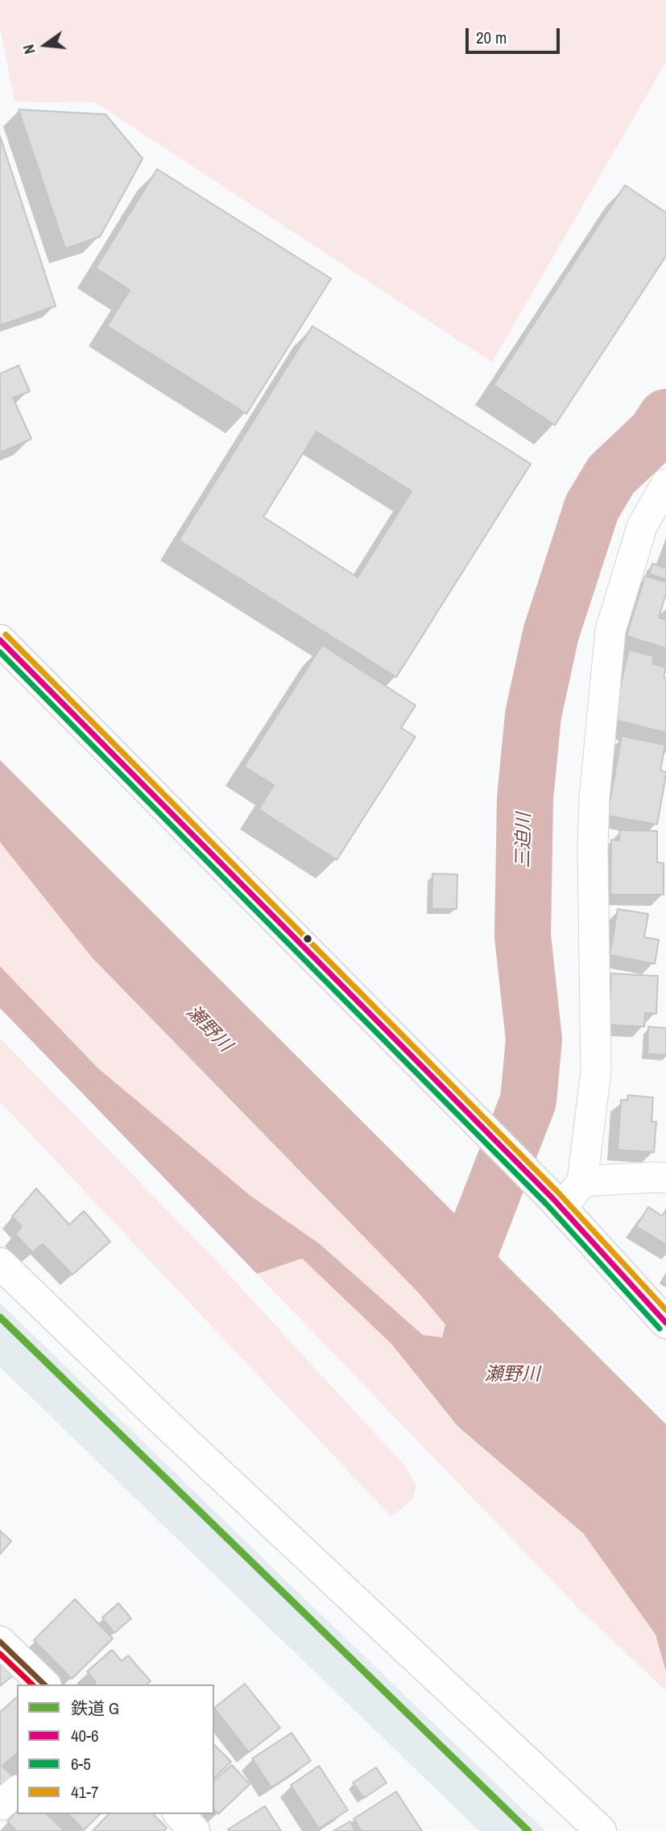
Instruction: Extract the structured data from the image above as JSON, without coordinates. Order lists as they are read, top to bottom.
{
  "water": ["三迫川", "瀬野川"],
  "lines": [
    "transit line 41-7",
    "transit line 40-6",
    "transit line 6-5",
    "rail line G"
  ],
  "legend": [
    "鉄道 G",
    "40-6",
    "6-5",
    "41-7"
  ],
  "scale_bar": "20 m",
  "north": "left"
}
